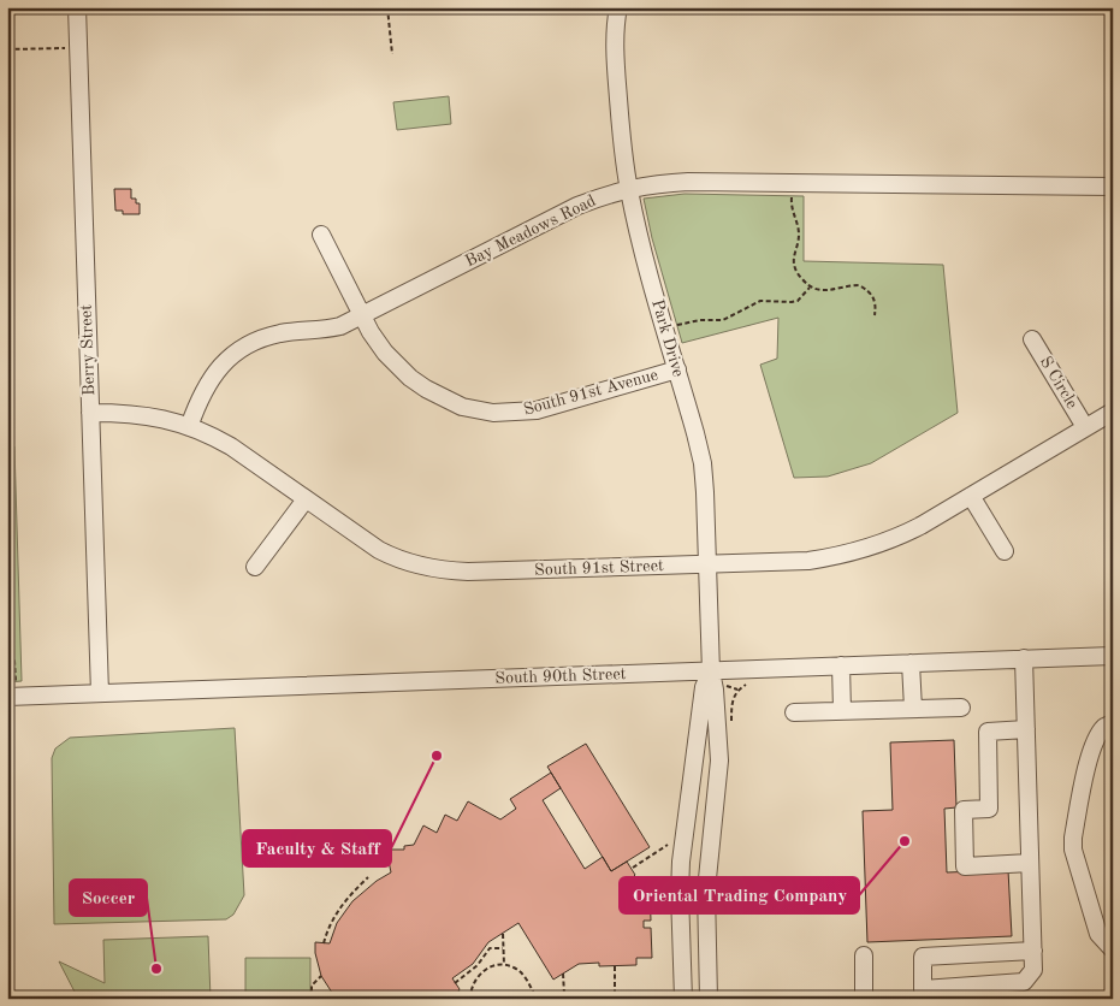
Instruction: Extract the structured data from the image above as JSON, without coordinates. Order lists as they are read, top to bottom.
{
  "streets": {
    "street": [
      "Bay Meadows Road",
      "Park Drive",
      "Berry Street",
      "S Circle",
      "South 91st Avenue",
      "South 91st Street",
      "South 90th Street"
    ]
  },
  "crossings": [
    ["Bay Meadows Road", "Park Drive"],
    ["Bay Meadows Road", "South 91st Avenue"],
    ["Bay Meadows Road", "South 91st Street"],
    ["Park Drive", "South 91st Avenue"],
    ["Park Drive", "South 91st Street"],
    ["Park Drive", "South 90th Street"],
    ["Berry Street", "South 91st Street"],
    ["Berry Street", "South 90th Street"],
    ["S Circle", "South 91st Street"]
  ],
  "places": ["Faculty & Staff", "Oriental Trading Company", "Soccer"]
}
